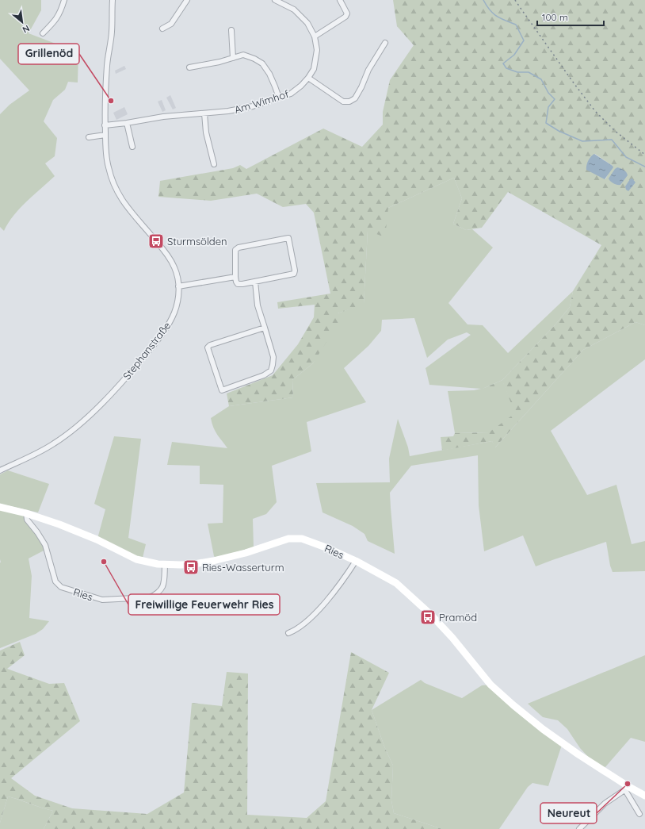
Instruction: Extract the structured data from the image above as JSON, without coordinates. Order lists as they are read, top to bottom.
{
  "streets": {
    "street": ["Am Wimhof", "Stephanstraße", "Ries"]
  },
  "crossings": [
    ["Am Wimhof", "Stephanstraße"]
  ],
  "places": {
    "other": ["Grillenöd", "Freiwillige Feuerwehr Ries", "Neureut"],
    "bus stop": ["Sturmsölden", "Ries-Wasserturm", "Pramöd"]
  },
  "scale_bar": "100 m",
  "north": "bottom right"
}
